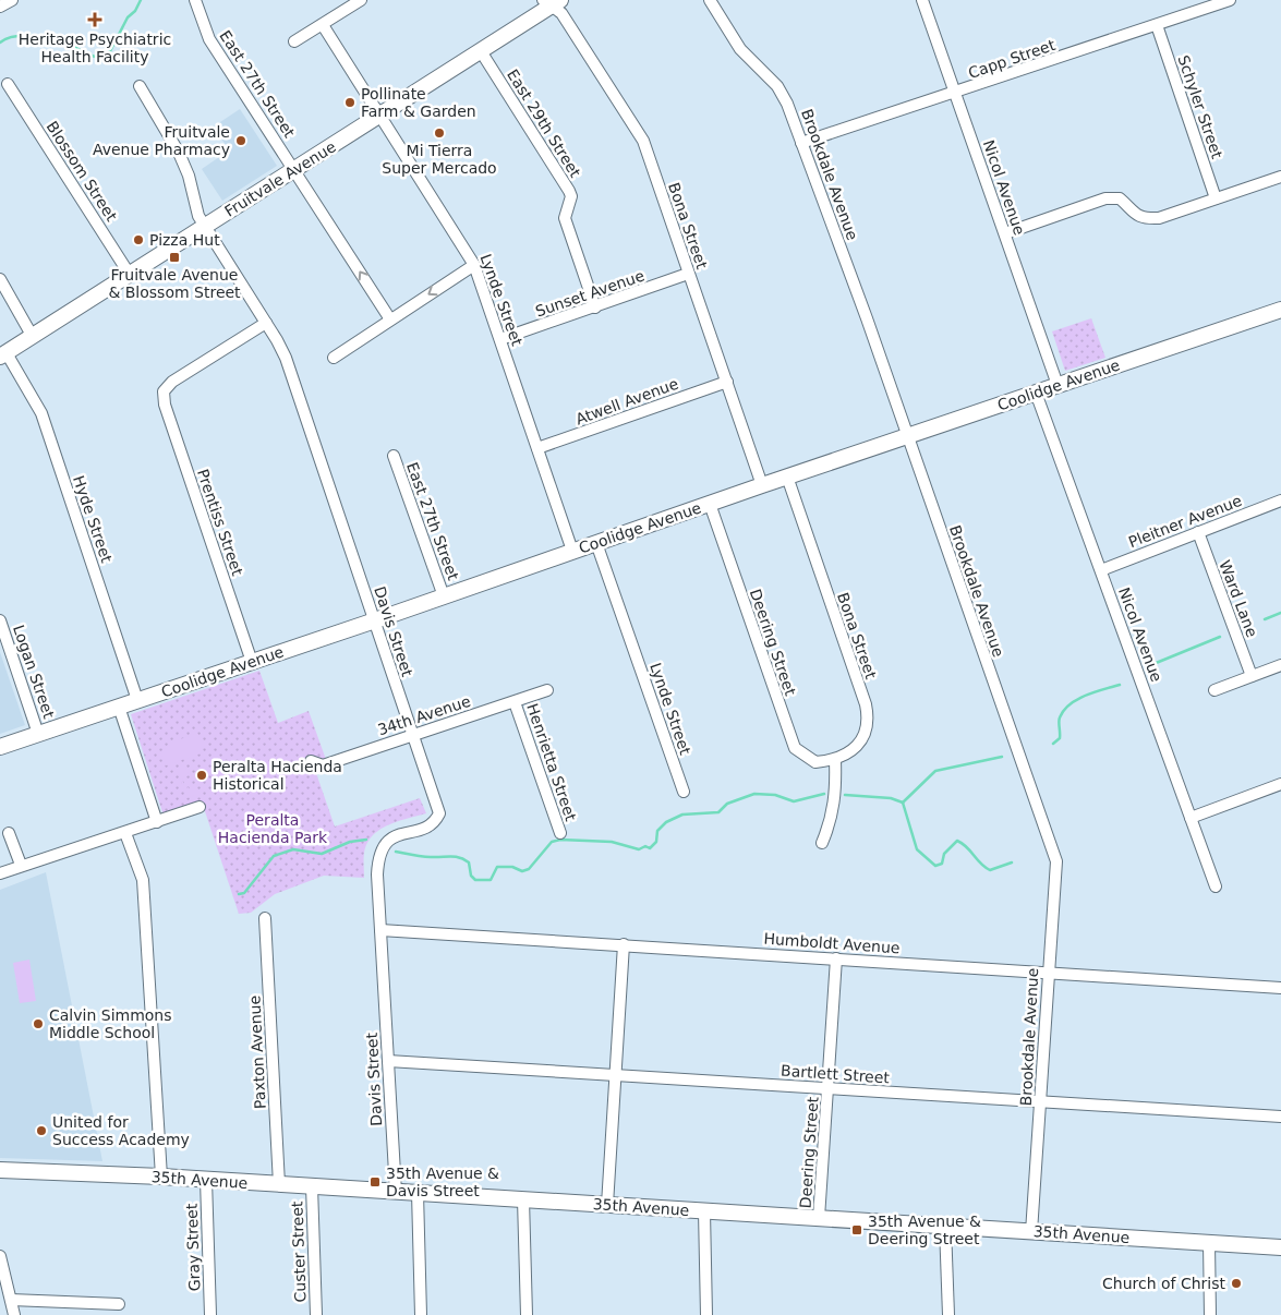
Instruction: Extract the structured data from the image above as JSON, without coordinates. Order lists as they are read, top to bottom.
{
  "streets": {
    "main road": ["Fruitvale Avenue", "Coolidge Avenue", "35th Avenue"],
    "street": [
      "Capp Street",
      "East 27th Street",
      "Schyler Street",
      "East 29th Street",
      "Blossom Street",
      "Brookdale Avenue",
      "Nicol Avenue",
      "Bona Street",
      "Sunset Avenue",
      "Lynde Street",
      "Atwell Avenue",
      "Hyde Street",
      "Pleitner Avenue",
      "Prentiss Street",
      "Ward Lane",
      "Davis Street",
      "Deering Street",
      "Logan Street",
      "34th Avenue",
      "Henrietta Street",
      "Humboldt Avenue",
      "Paxton Avenue",
      "Bartlett Street",
      "Gray Street",
      "Custer Street"
    ]
  },
  "crossings": [
    ["Capp Street", "Schyler Street"],
    ["Capp Street", "Brookdale Avenue"],
    ["Capp Street", "Nicol Avenue"],
    ["East 27th Street", "Fruitvale Avenue"],
    ["East 27th Street", "Coolidge Avenue"],
    ["East 29th Street", "Fruitvale Avenue"],
    ["East 29th Street", "Sunset Avenue"],
    ["Blossom Street", "Fruitvale Avenue"],
    ["Brookdale Avenue", "Coolidge Avenue"],
    ["Brookdale Avenue", "Humboldt Avenue"],
    ["Brookdale Avenue", "Bartlett Street"],
    ["Brookdale Avenue", "35th Avenue"],
    ["Fruitvale Avenue", "Bona Street"],
    ["Fruitvale Avenue", "Lynde Street"],
    ["Fruitvale Avenue", "Hyde Street"],
    ["Fruitvale Avenue", "Davis Street"],
    ["Nicol Avenue", "Coolidge Avenue"],
    ["Nicol Avenue", "Pleitner Avenue"],
    ["Bona Street", "Sunset Avenue"],
    ["Bona Street", "Coolidge Avenue"],
    ["Bona Street", "Atwell Avenue"],
    ["Bona Street", "Deering Street"],
    ["Sunset Avenue", "Lynde Street"],
    ["Lynde Street", "Coolidge Avenue"],
    ["Lynde Street", "Atwell Avenue"],
    ["Coolidge Avenue", "Hyde Street"],
    ["Coolidge Avenue", "Prentiss Street"],
    ["Coolidge Avenue", "Davis Street"],
    ["Coolidge Avenue", "Deering Street"],
    ["Coolidge Avenue", "Logan Street"],
    ["Pleitner Avenue", "Ward Lane"],
    ["Prentiss Street", "Davis Street"],
    ["Davis Street", "34th Avenue"],
    ["Davis Street", "Humboldt Avenue"],
    ["Davis Street", "Bartlett Street"],
    ["Davis Street", "35th Avenue"],
    ["Deering Street", "Humboldt Avenue"],
    ["Deering Street", "Bartlett Street"],
    ["Deering Street", "35th Avenue"],
    ["34th Avenue", "Henrietta Street"],
    ["Paxton Avenue", "35th Avenue"],
    ["35th Avenue", "Gray Street"],
    ["35th Avenue", "Custer Street"]
  ],
  "parks": ["Peralta Hacienda Park"],
  "places": {
    "health": ["Heritage Psychiatric Health Facility"],
    "other": [
      "Pollinate Farm & Garden",
      "Mi Tierra Super Mercado",
      "Fruitvale Avenue Pharmacy",
      "Pizza Hut",
      "Peralta Hacienda Historical",
      "Calvin Simmons Middle School",
      "United for Success Academy",
      "Church of Christ"
    ],
    "transit": ["Fruitvale Avenue & Blossom Street", "35th Avenue & Davis Street", "35th Avenue & Deering Street"]
  }
}
